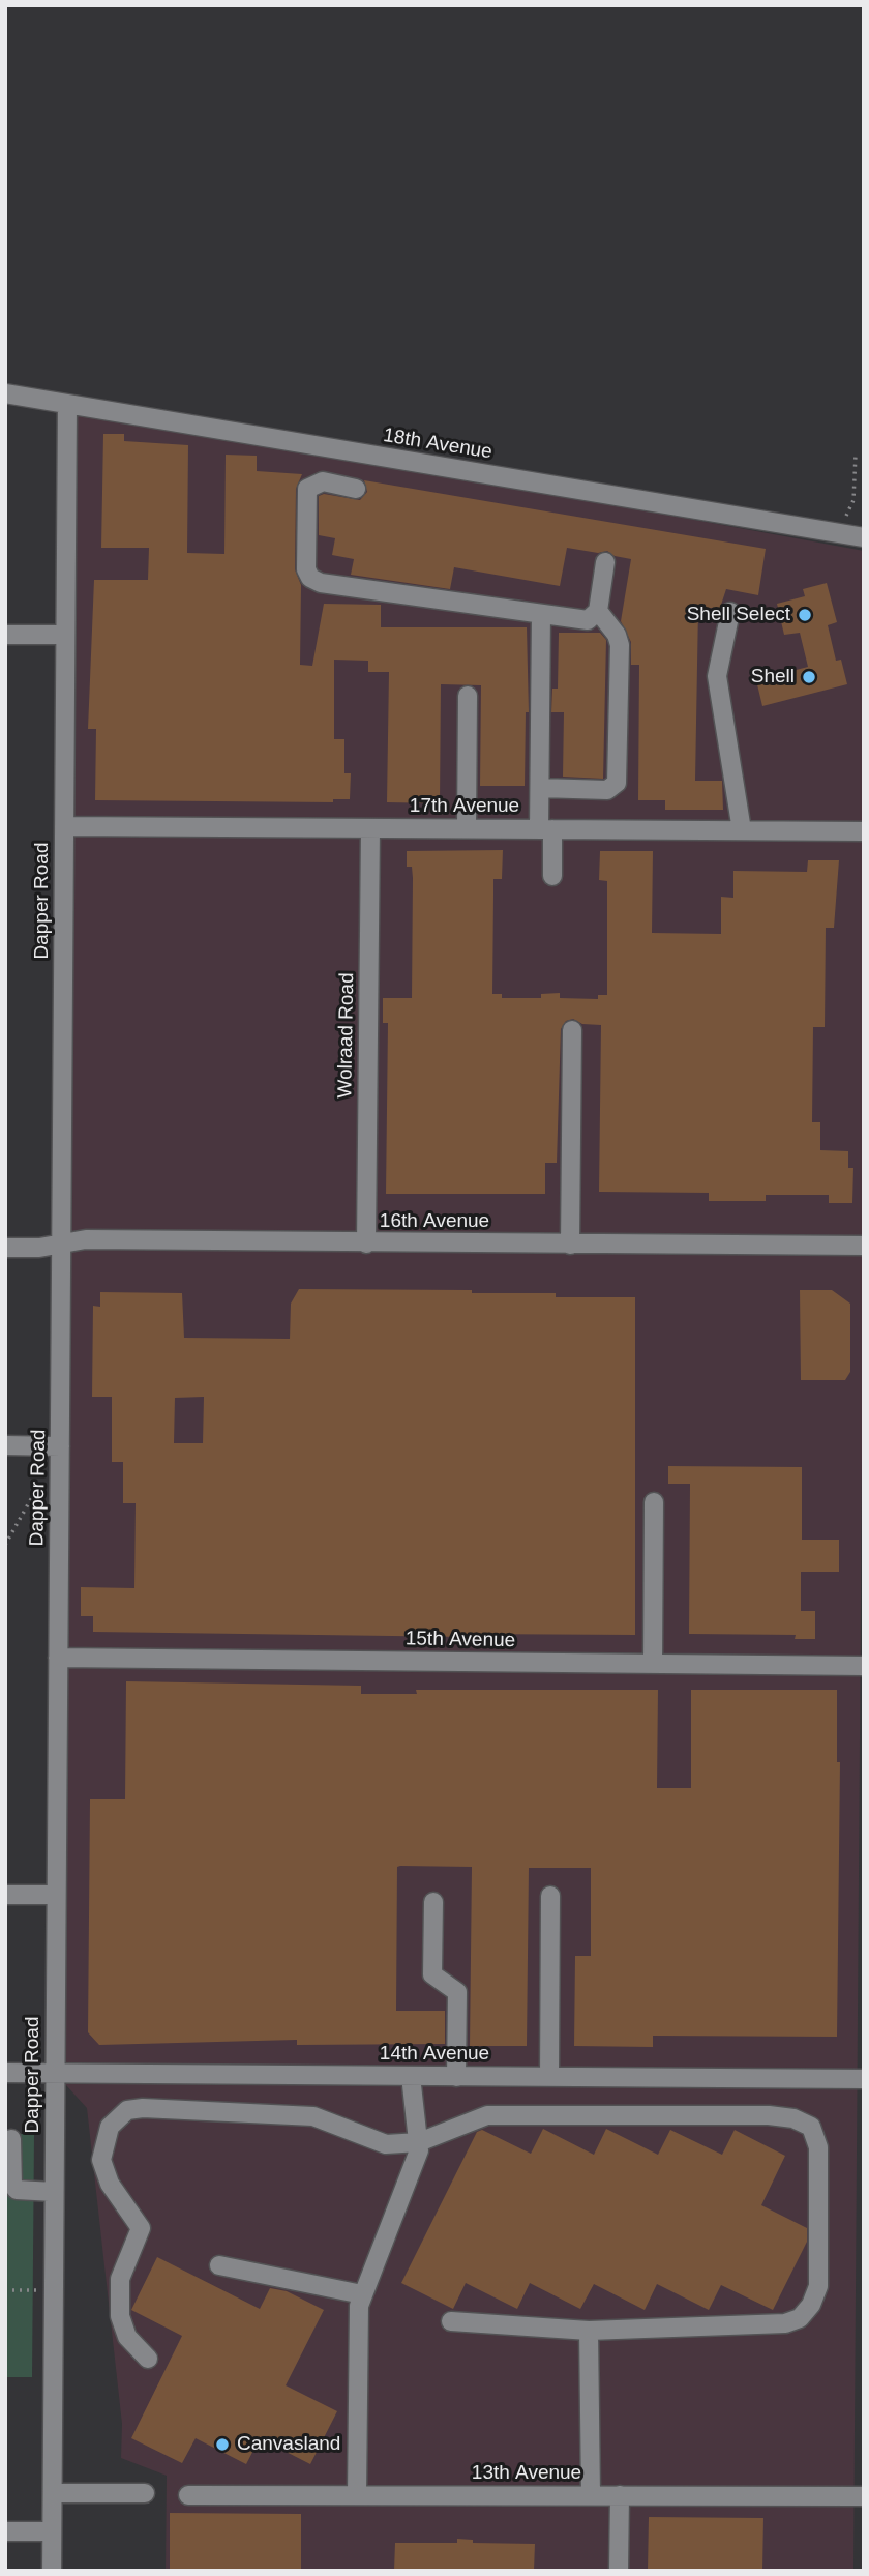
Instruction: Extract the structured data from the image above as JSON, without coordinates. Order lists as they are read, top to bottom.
{
  "streets": {
    "street": [
      "18th Avenue",
      "17th Avenue",
      "Dapper Road",
      "Wolraad Road",
      "16th Avenue",
      "15th Avenue",
      "14th Avenue",
      "13th Avenue"
    ]
  },
  "crossings": [
    ["18th Avenue", "Dapper Road"],
    ["17th Avenue", "Dapper Road"],
    ["17th Avenue", "Wolraad Road"],
    ["Dapper Road", "16th Avenue"],
    ["Dapper Road", "15th Avenue"],
    ["Dapper Road", "14th Avenue"],
    ["Wolraad Road", "16th Avenue"]
  ],
  "places": ["Shell Select", "Shell", "Canvasland"]
}
